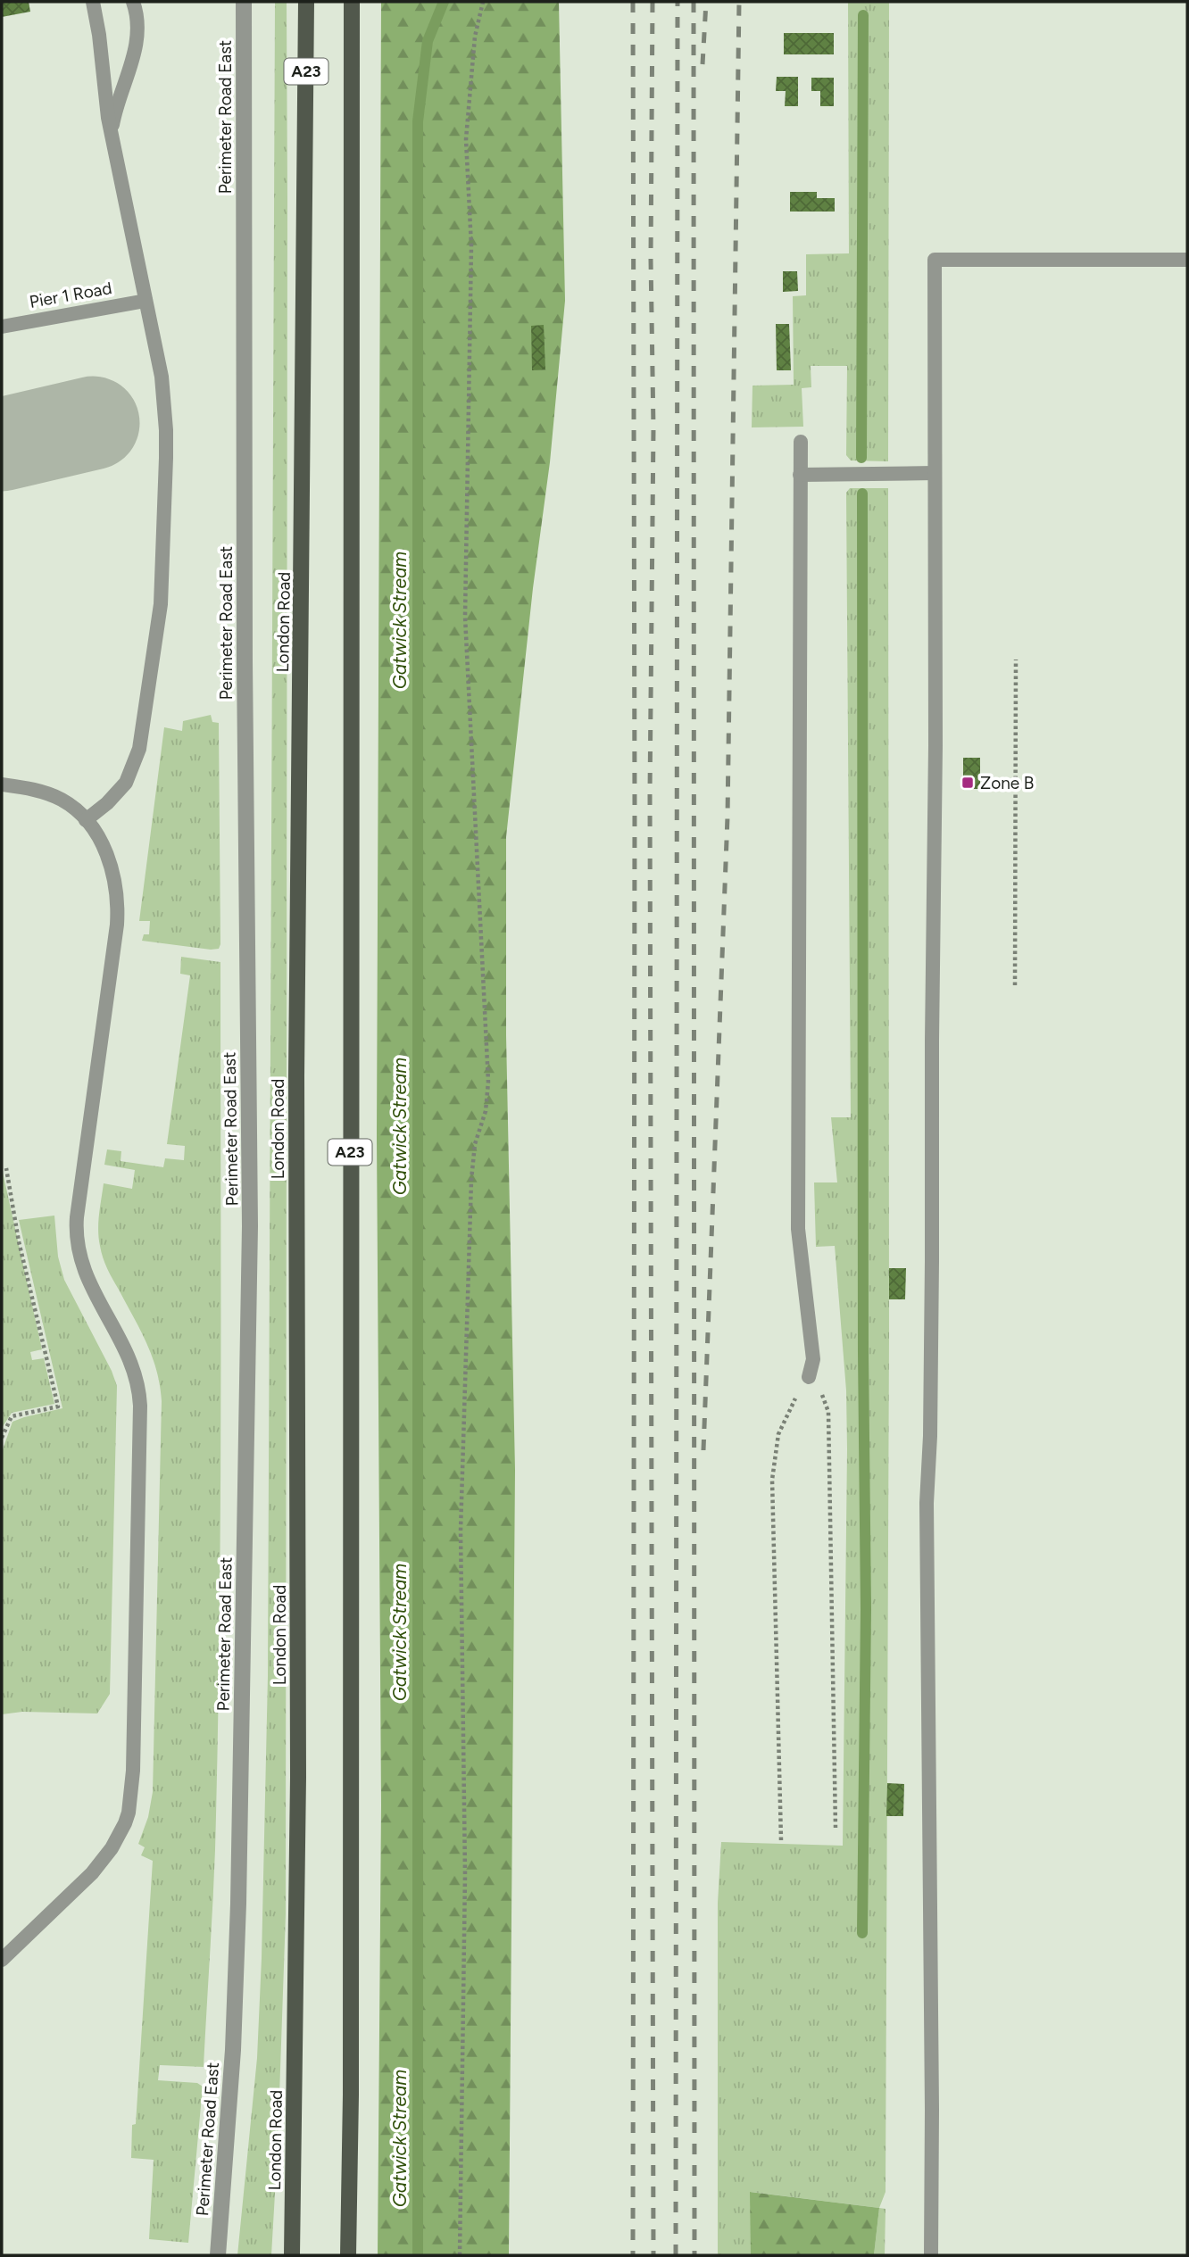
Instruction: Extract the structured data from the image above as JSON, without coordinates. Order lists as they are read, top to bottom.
{
  "streets": {
    "main road": ["A23", "London Road"],
    "street": ["Perimeter Road East"],
    "lane": ["Pier 1 Road"]
  },
  "water": ["Gatwick Stream"],
  "places": {
    "transit": ["Zone B"]
  }
}
